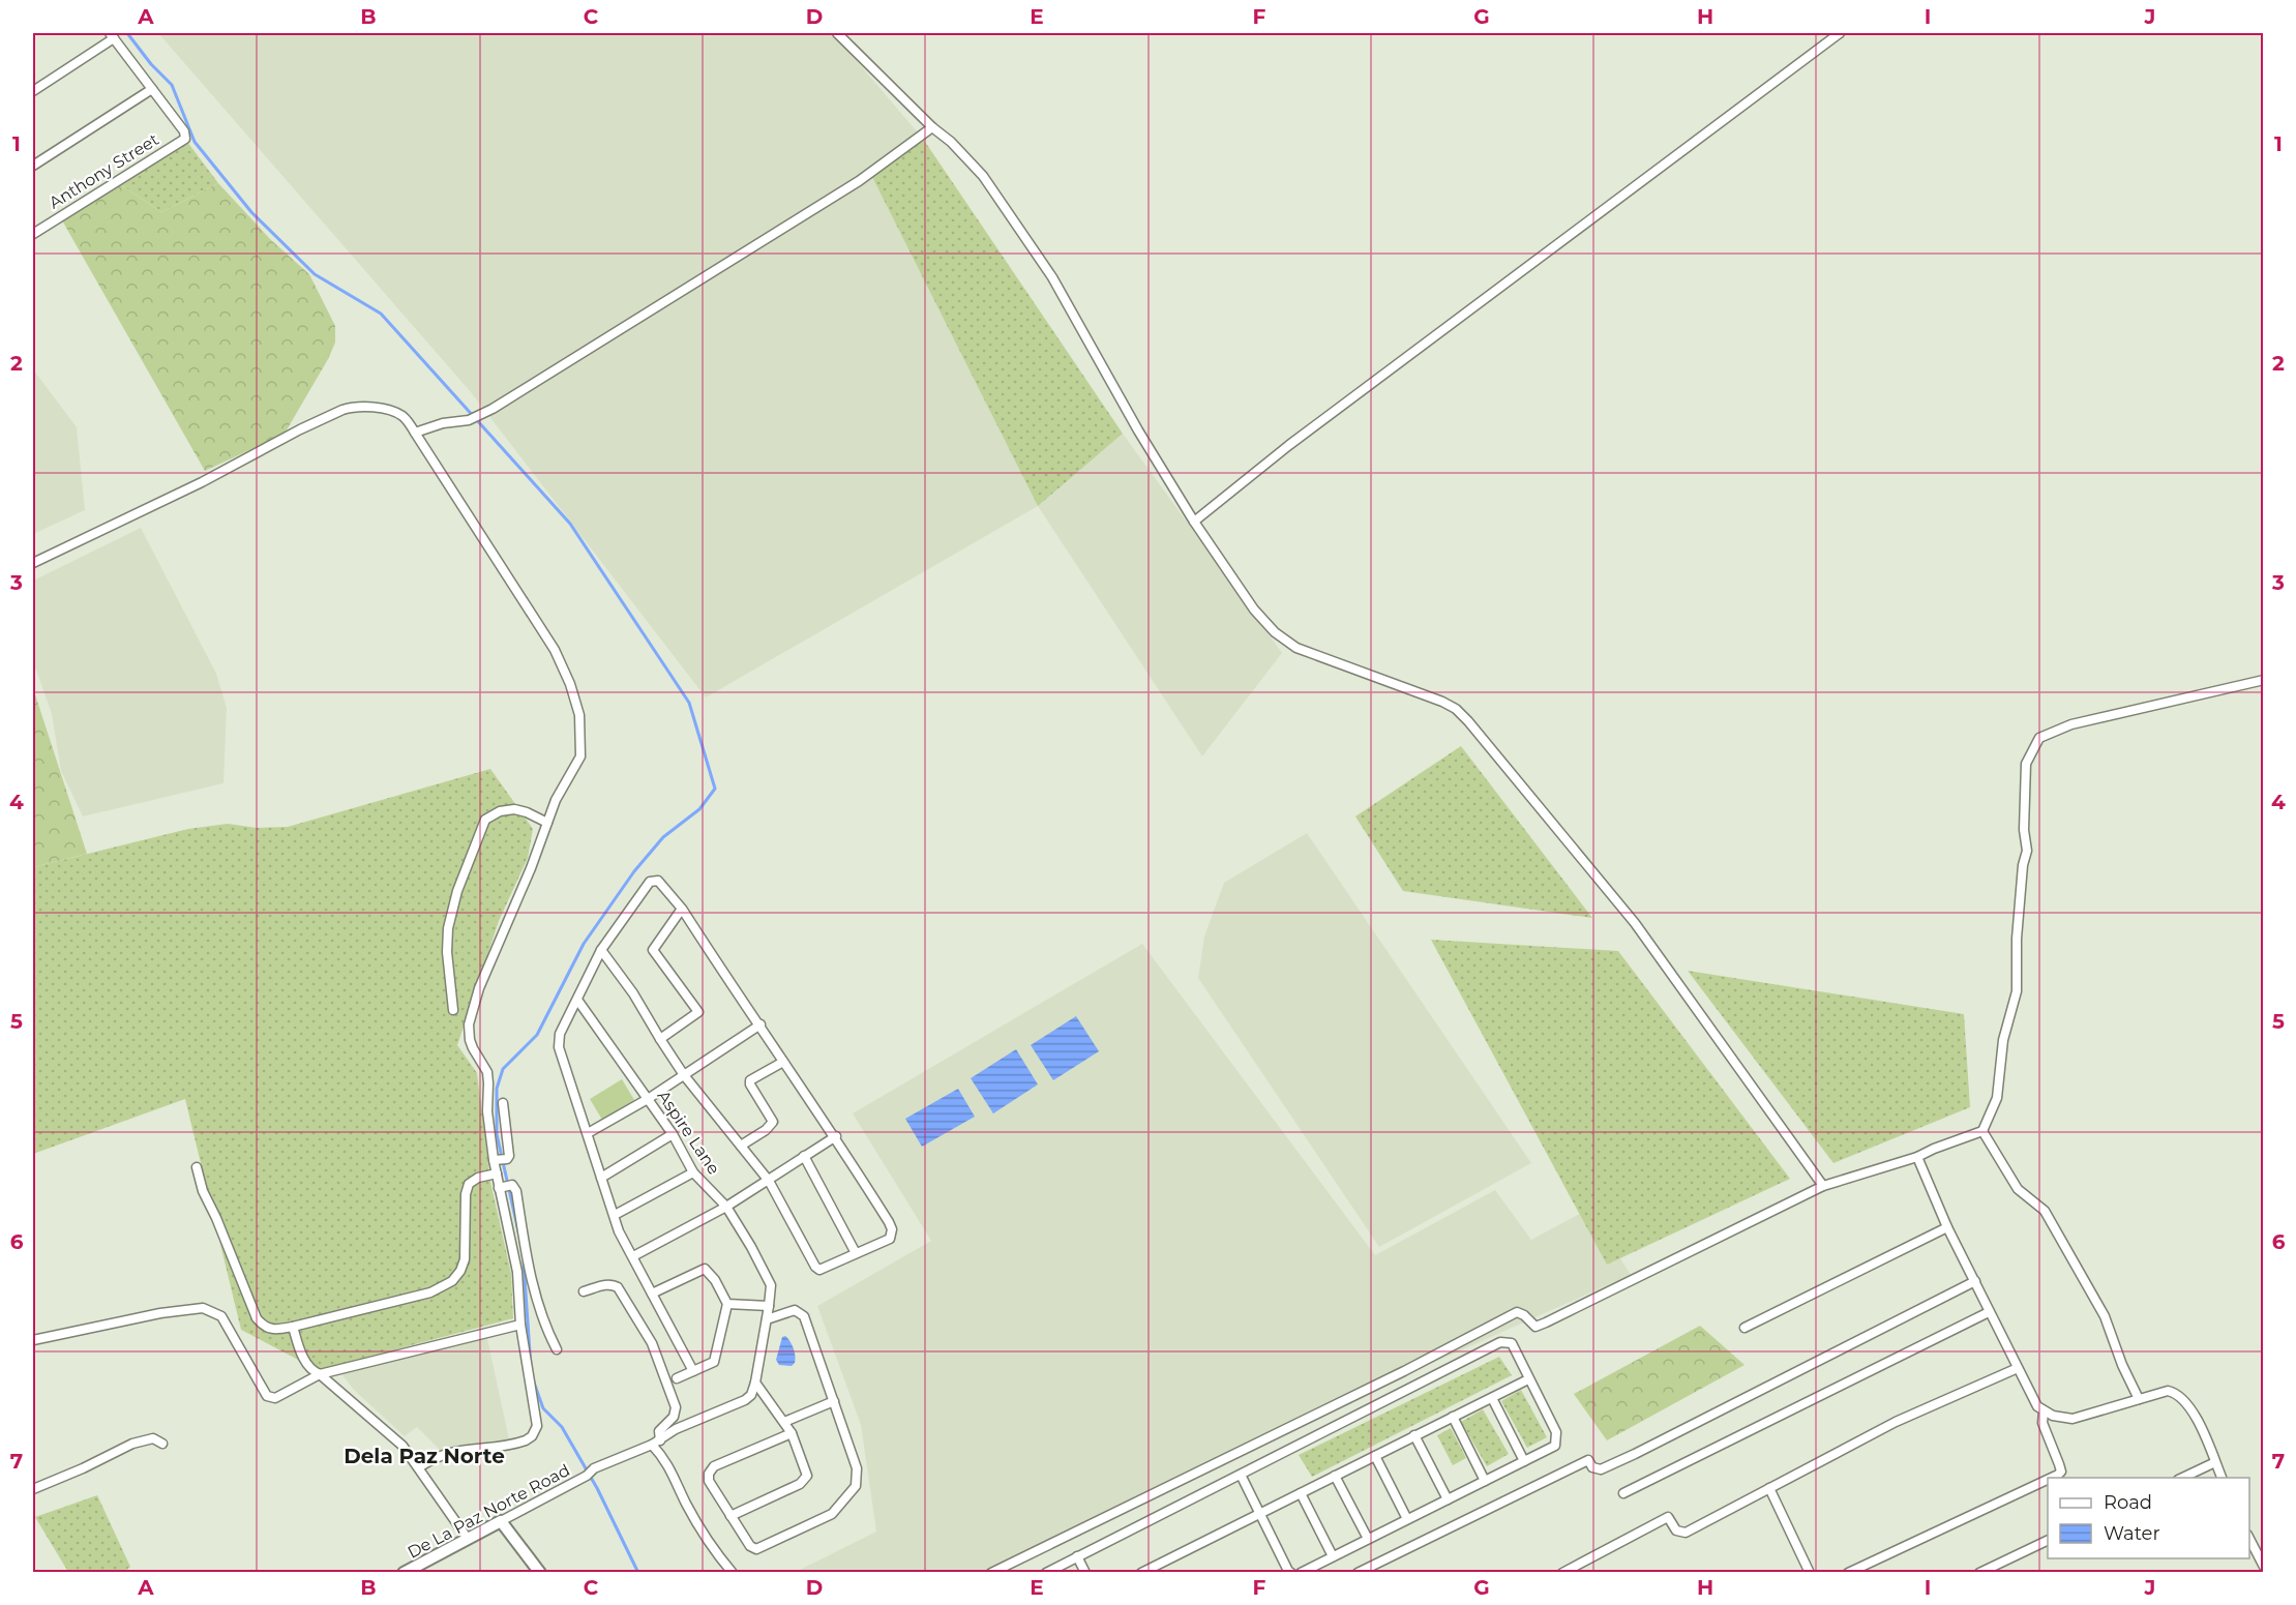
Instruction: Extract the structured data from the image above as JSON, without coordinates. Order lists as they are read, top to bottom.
{
  "streets": {
    "street": ["Anthony Street", "Aspire Lane", "De La Paz Norte Road"]
  },
  "districts": ["Dela Paz Norte"],
  "legend": ["Road", "Water"],
  "grid": {
    "columns": [
      "A",
      "B",
      "C",
      "D",
      "E",
      "F",
      "G",
      "H",
      "I",
      "J"
    ],
    "rows": [
      "1",
      "2",
      "3",
      "4",
      "5",
      "6",
      "7"
    ]
  }
}
